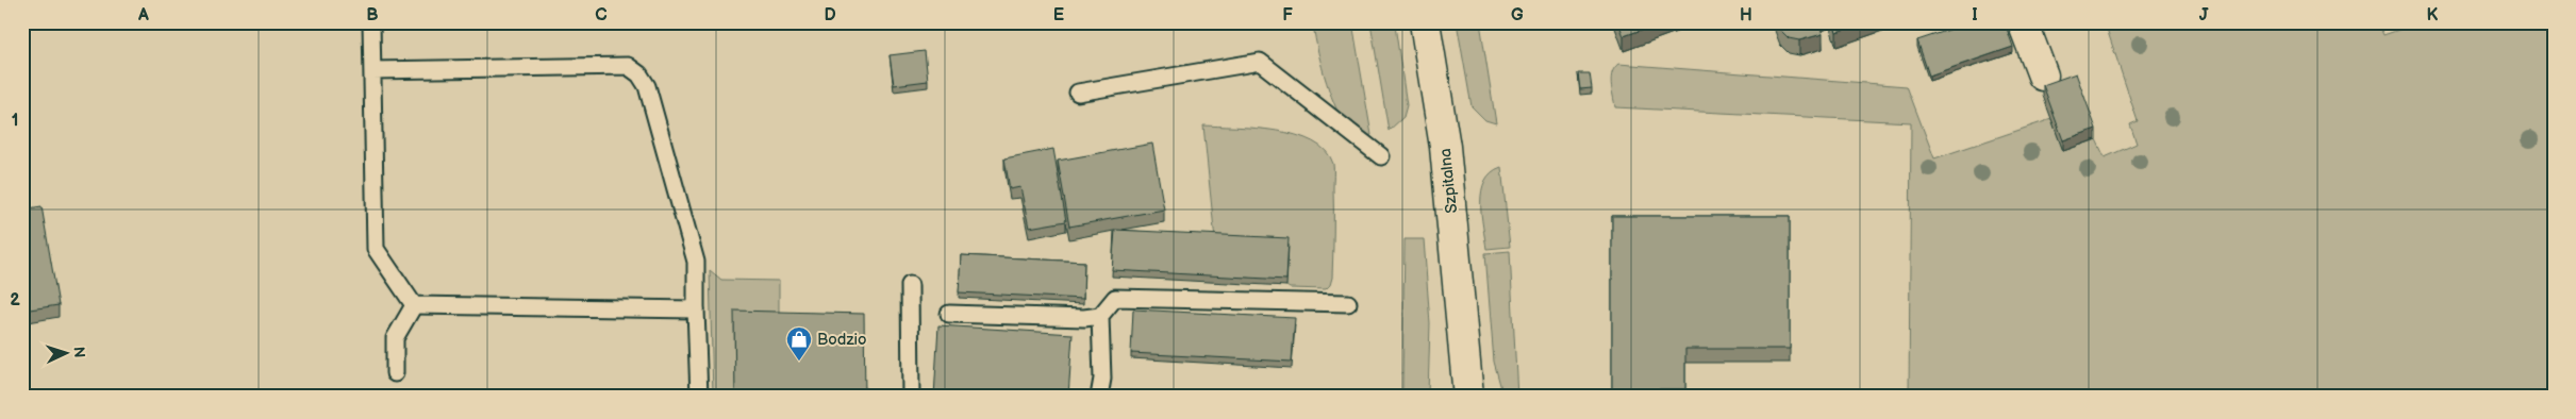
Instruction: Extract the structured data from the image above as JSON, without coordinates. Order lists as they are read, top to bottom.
{
  "streets": {
    "street": ["Szpitalna"]
  },
  "places": {
    "shop": ["Bodzio"]
  },
  "north": "right",
  "grid": {
    "columns": [
      "A",
      "B",
      "C",
      "D",
      "E",
      "F",
      "G",
      "H",
      "I",
      "J",
      "K"
    ],
    "rows": ["1", "2"]
  }
}
